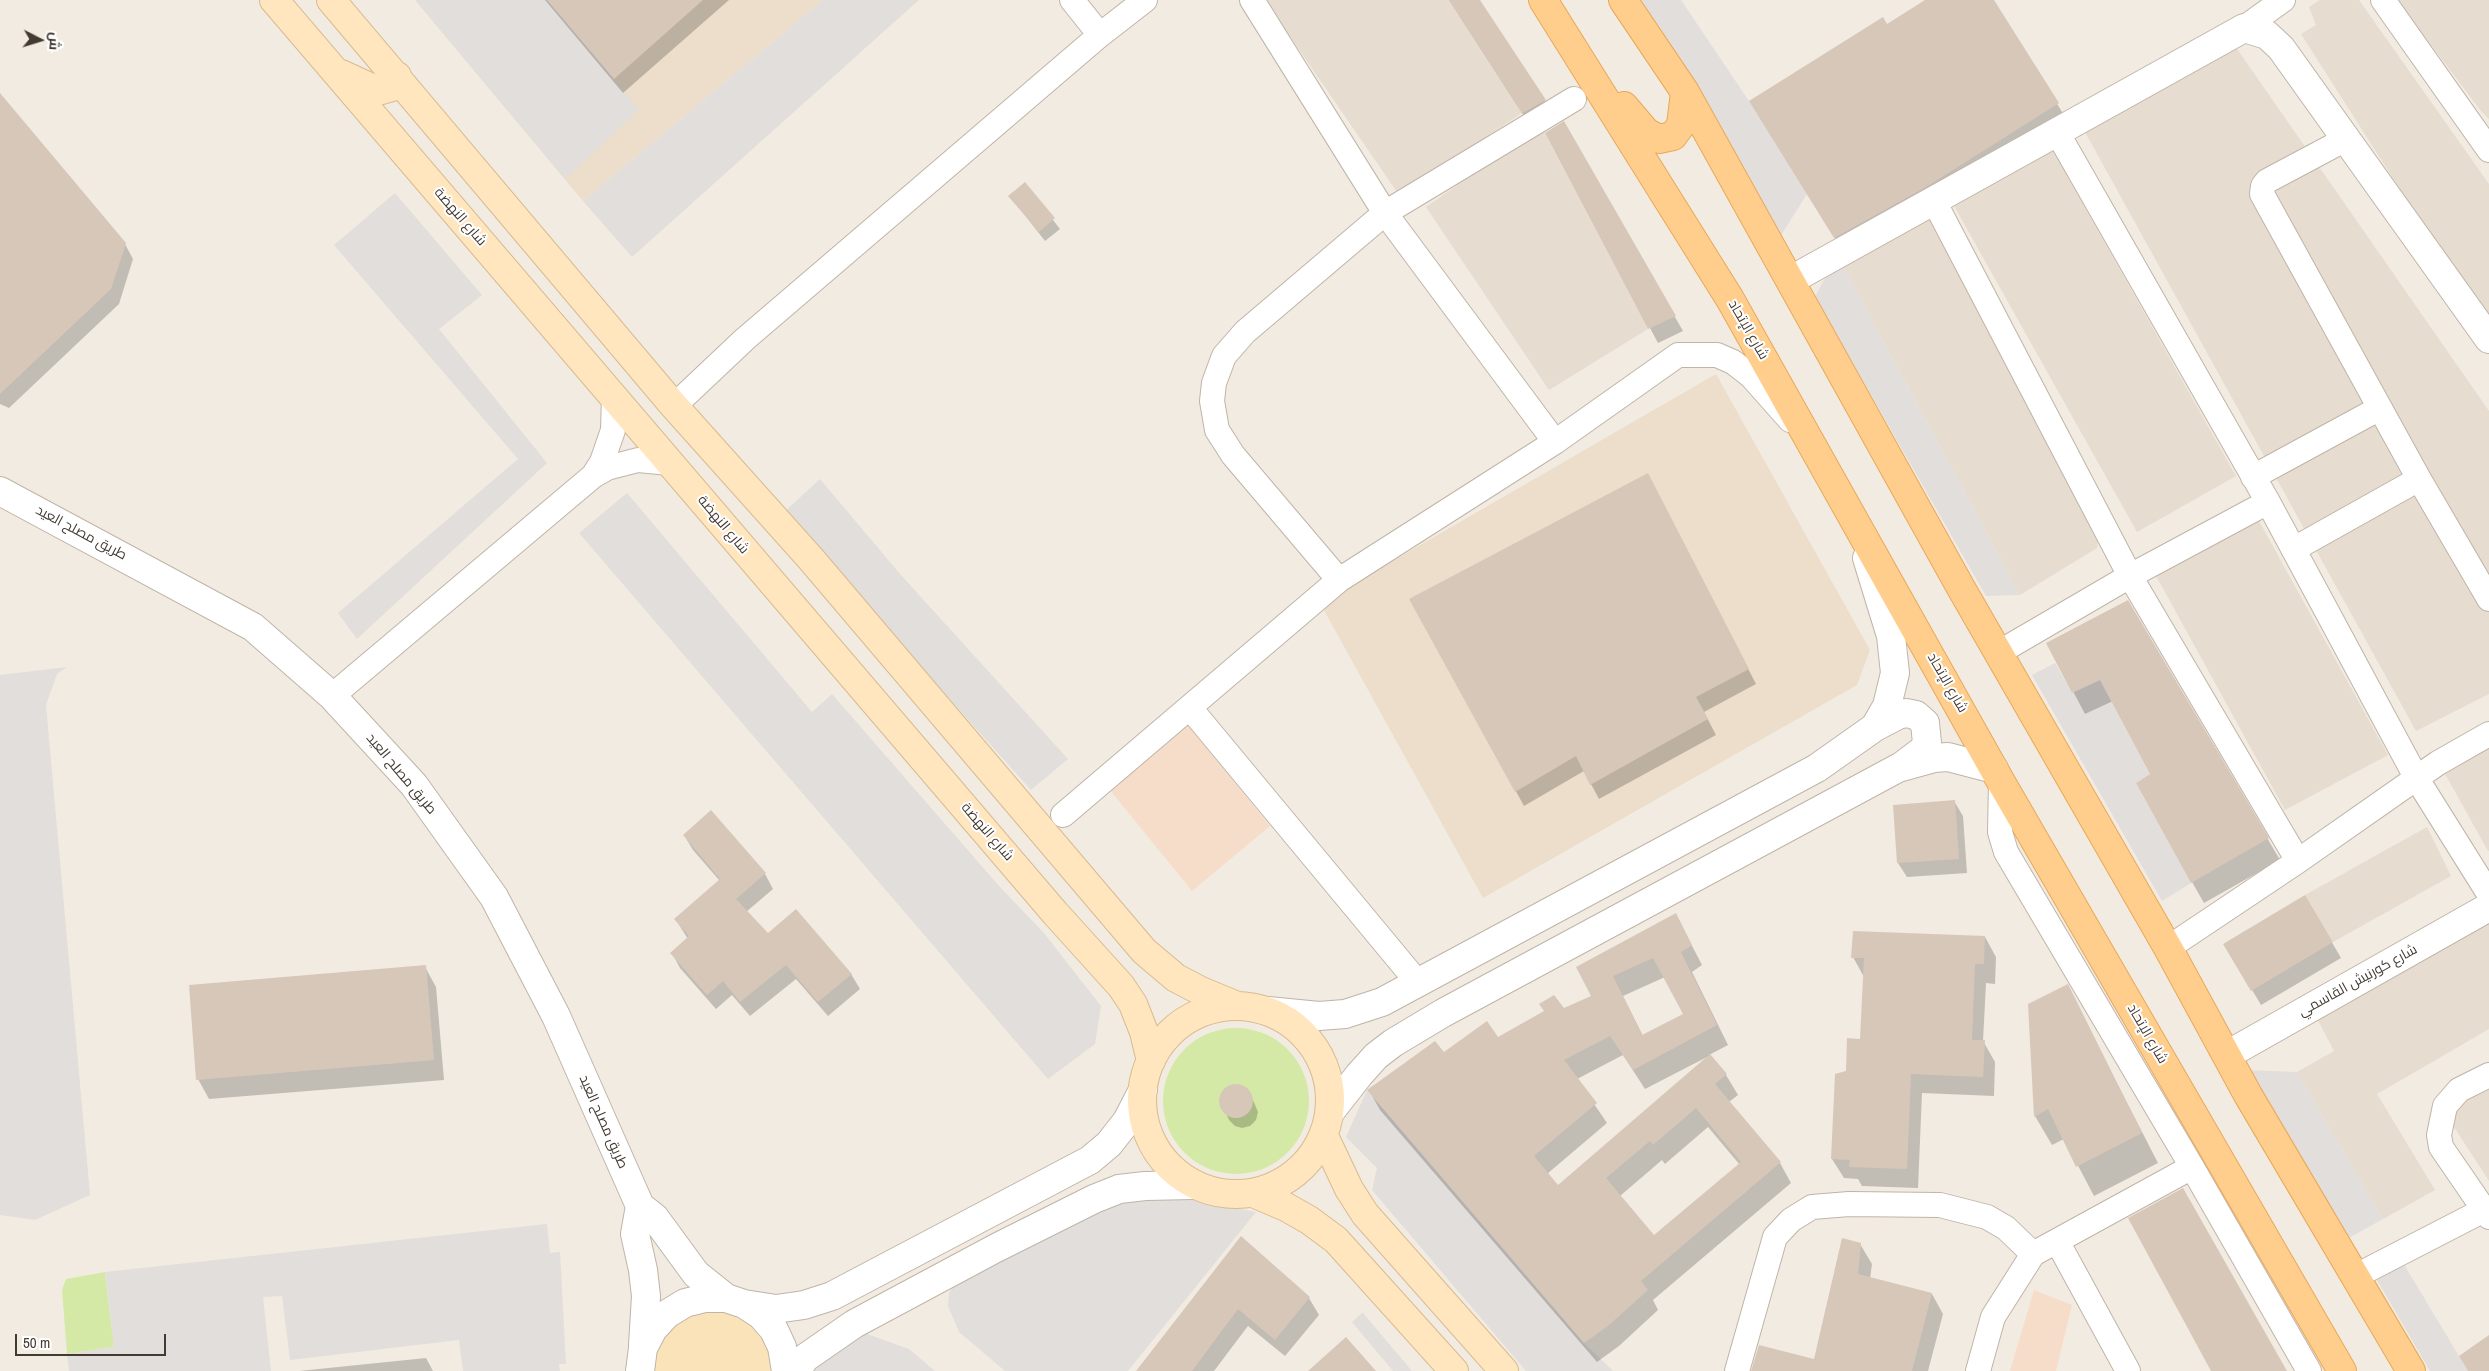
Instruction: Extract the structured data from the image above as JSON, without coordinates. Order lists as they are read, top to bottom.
{
  "streets": {
    "main road": ["شارع النهضة", "شارع الإتحاد"],
    "street": ["طريق مصلح العيد", "شارع كورنيش القاسمي"]
  },
  "scale_bar": "50 m",
  "north": "right"
}
